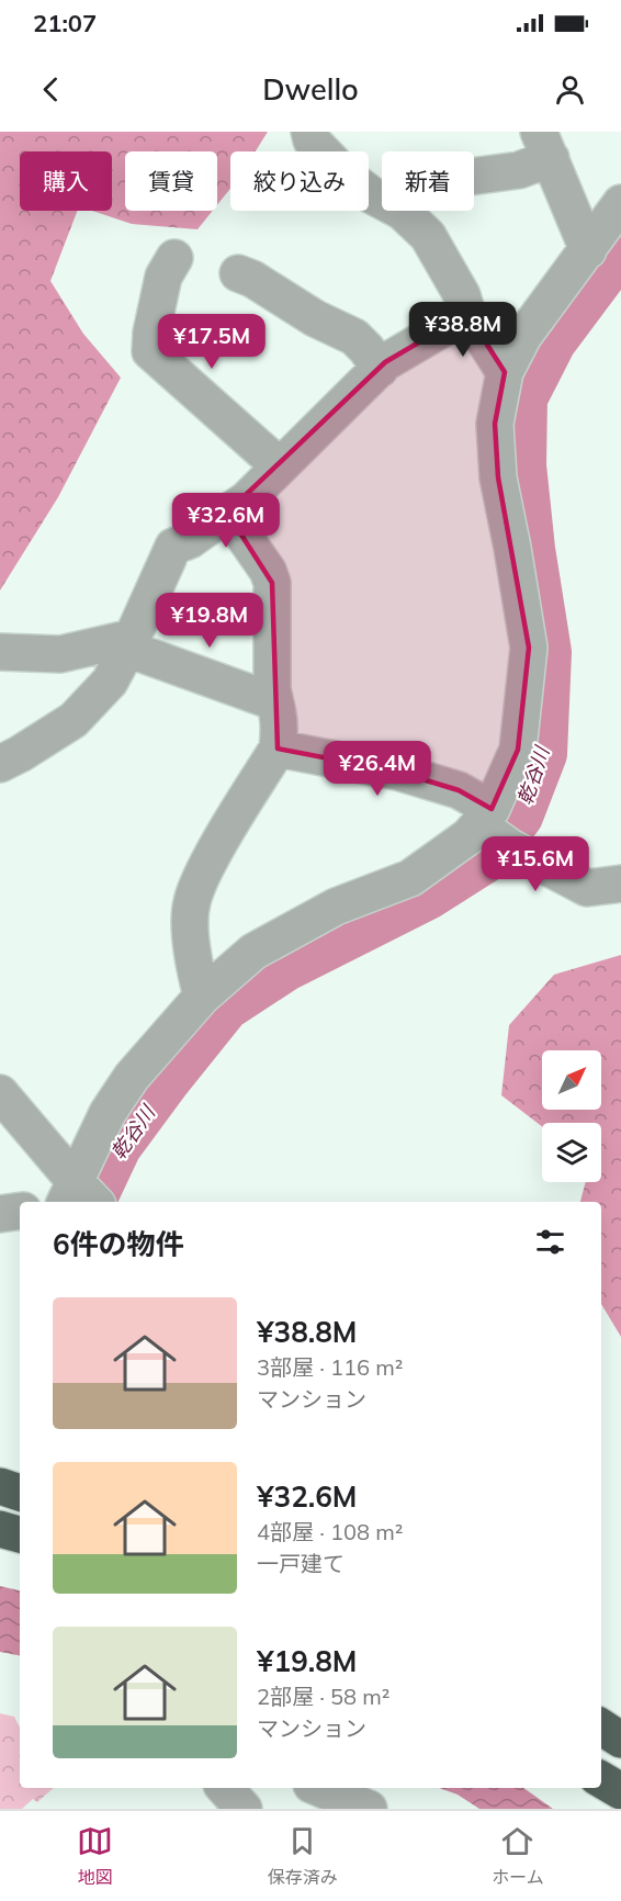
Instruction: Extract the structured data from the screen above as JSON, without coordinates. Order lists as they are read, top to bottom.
{
  "water": ["乾谷川"],
  "north": "top right",
  "page": {
    "status": "21:07",
    "header": "Dwello",
    "chip": [
      "購入",
      "賃貸",
      "絞り込み",
      "新着"
    ],
    "price": [
      "¥38.8M",
      "¥17.5M",
      "¥32.6M",
      "¥19.8M",
      "¥26.4M",
      "¥15.6M"
    ],
    "heading": "6件の物件",
    "list": [
      {
        "name": "¥38.8M",
        "note": "3部屋 · 116 m² · マンション"
      },
      {
        "name": "¥32.6M",
        "note": "4部屋 · 108 m² · 一戸建て"
      },
      {
        "name": "¥19.8M",
        "note": "2部屋 · 58 m² · マンション"
      }
    ],
    "tabs": ["地図", "保存済み", "ホーム"]
  }
}
